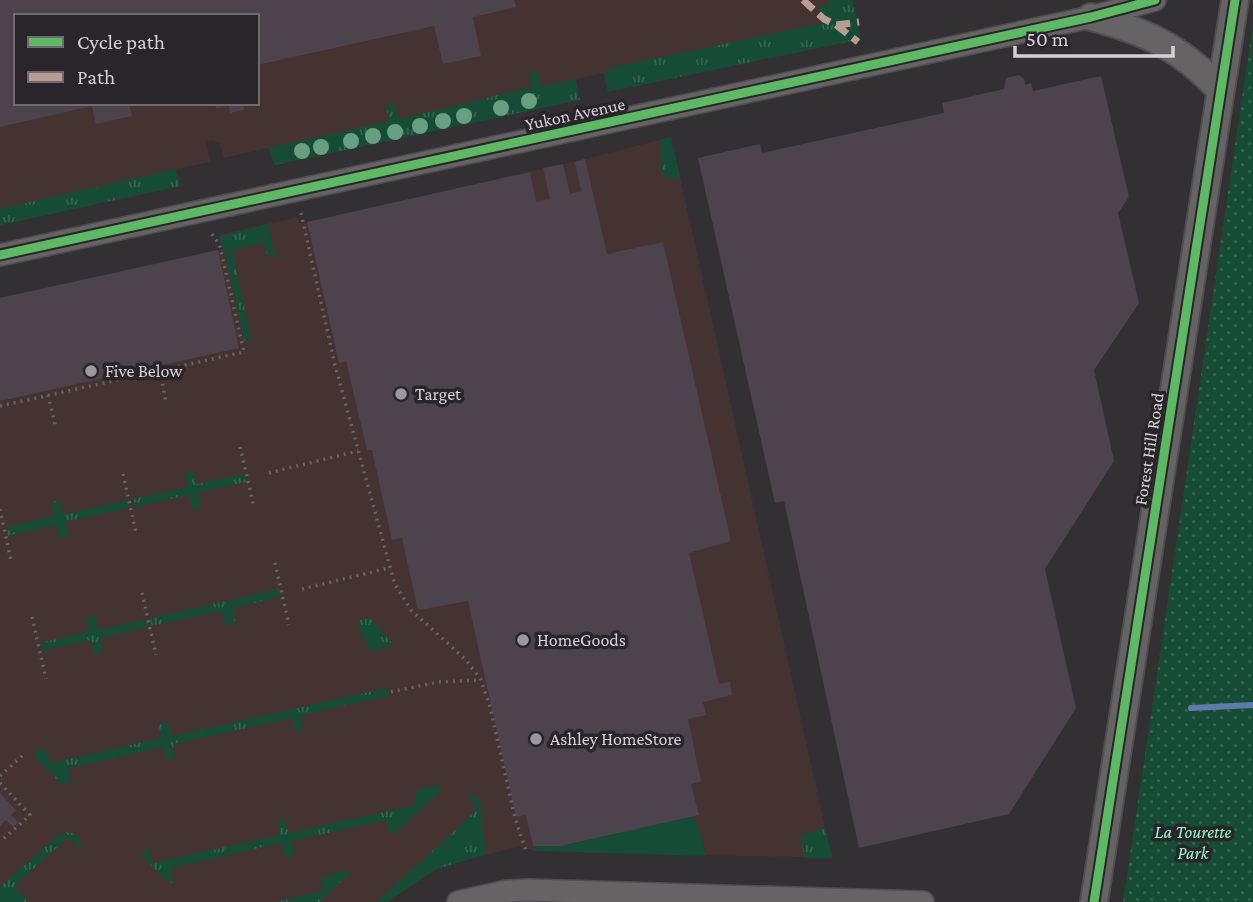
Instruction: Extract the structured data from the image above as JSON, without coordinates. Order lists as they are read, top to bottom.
{
  "streets": {
    "street": ["Yukon Avenue", "Forest Hill Road"]
  },
  "parks": ["La Tourette Park"],
  "places": [
    "Five Below",
    "Target",
    "HomeGoods",
    "Ashley HomeStore"
  ],
  "legend": ["Cycle path", "Path"],
  "scale_bar": "50 m"
}
